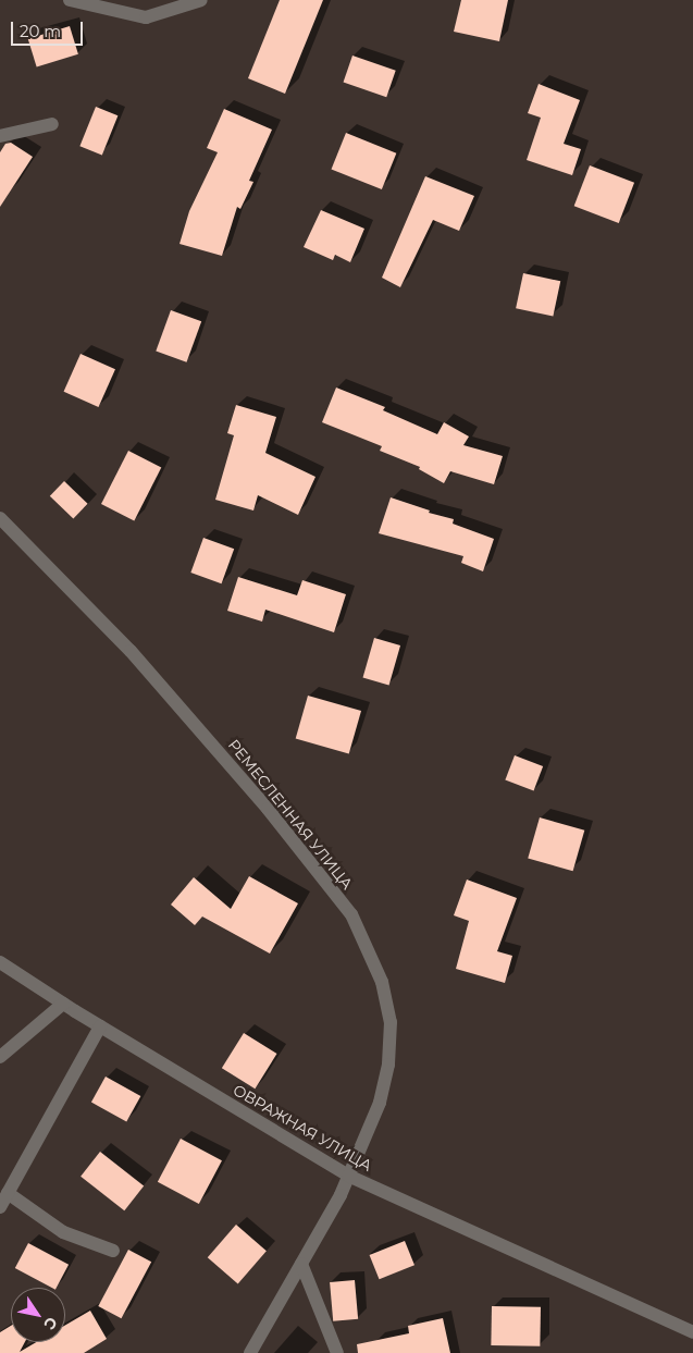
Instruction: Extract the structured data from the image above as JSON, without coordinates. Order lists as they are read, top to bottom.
{
  "streets": {
    "street": ["РЕМЕСЛЕННАЯ УЛИЦА", "ОВРАЖНАЯ УЛИЦА"]
  },
  "crossings": [
    ["РЕМЕСЛЕННАЯ УЛИЦА", "ОВРАЖНАЯ УЛИЦА"]
  ],
  "scale_bar": "20 m",
  "north": "bottom right"
}
